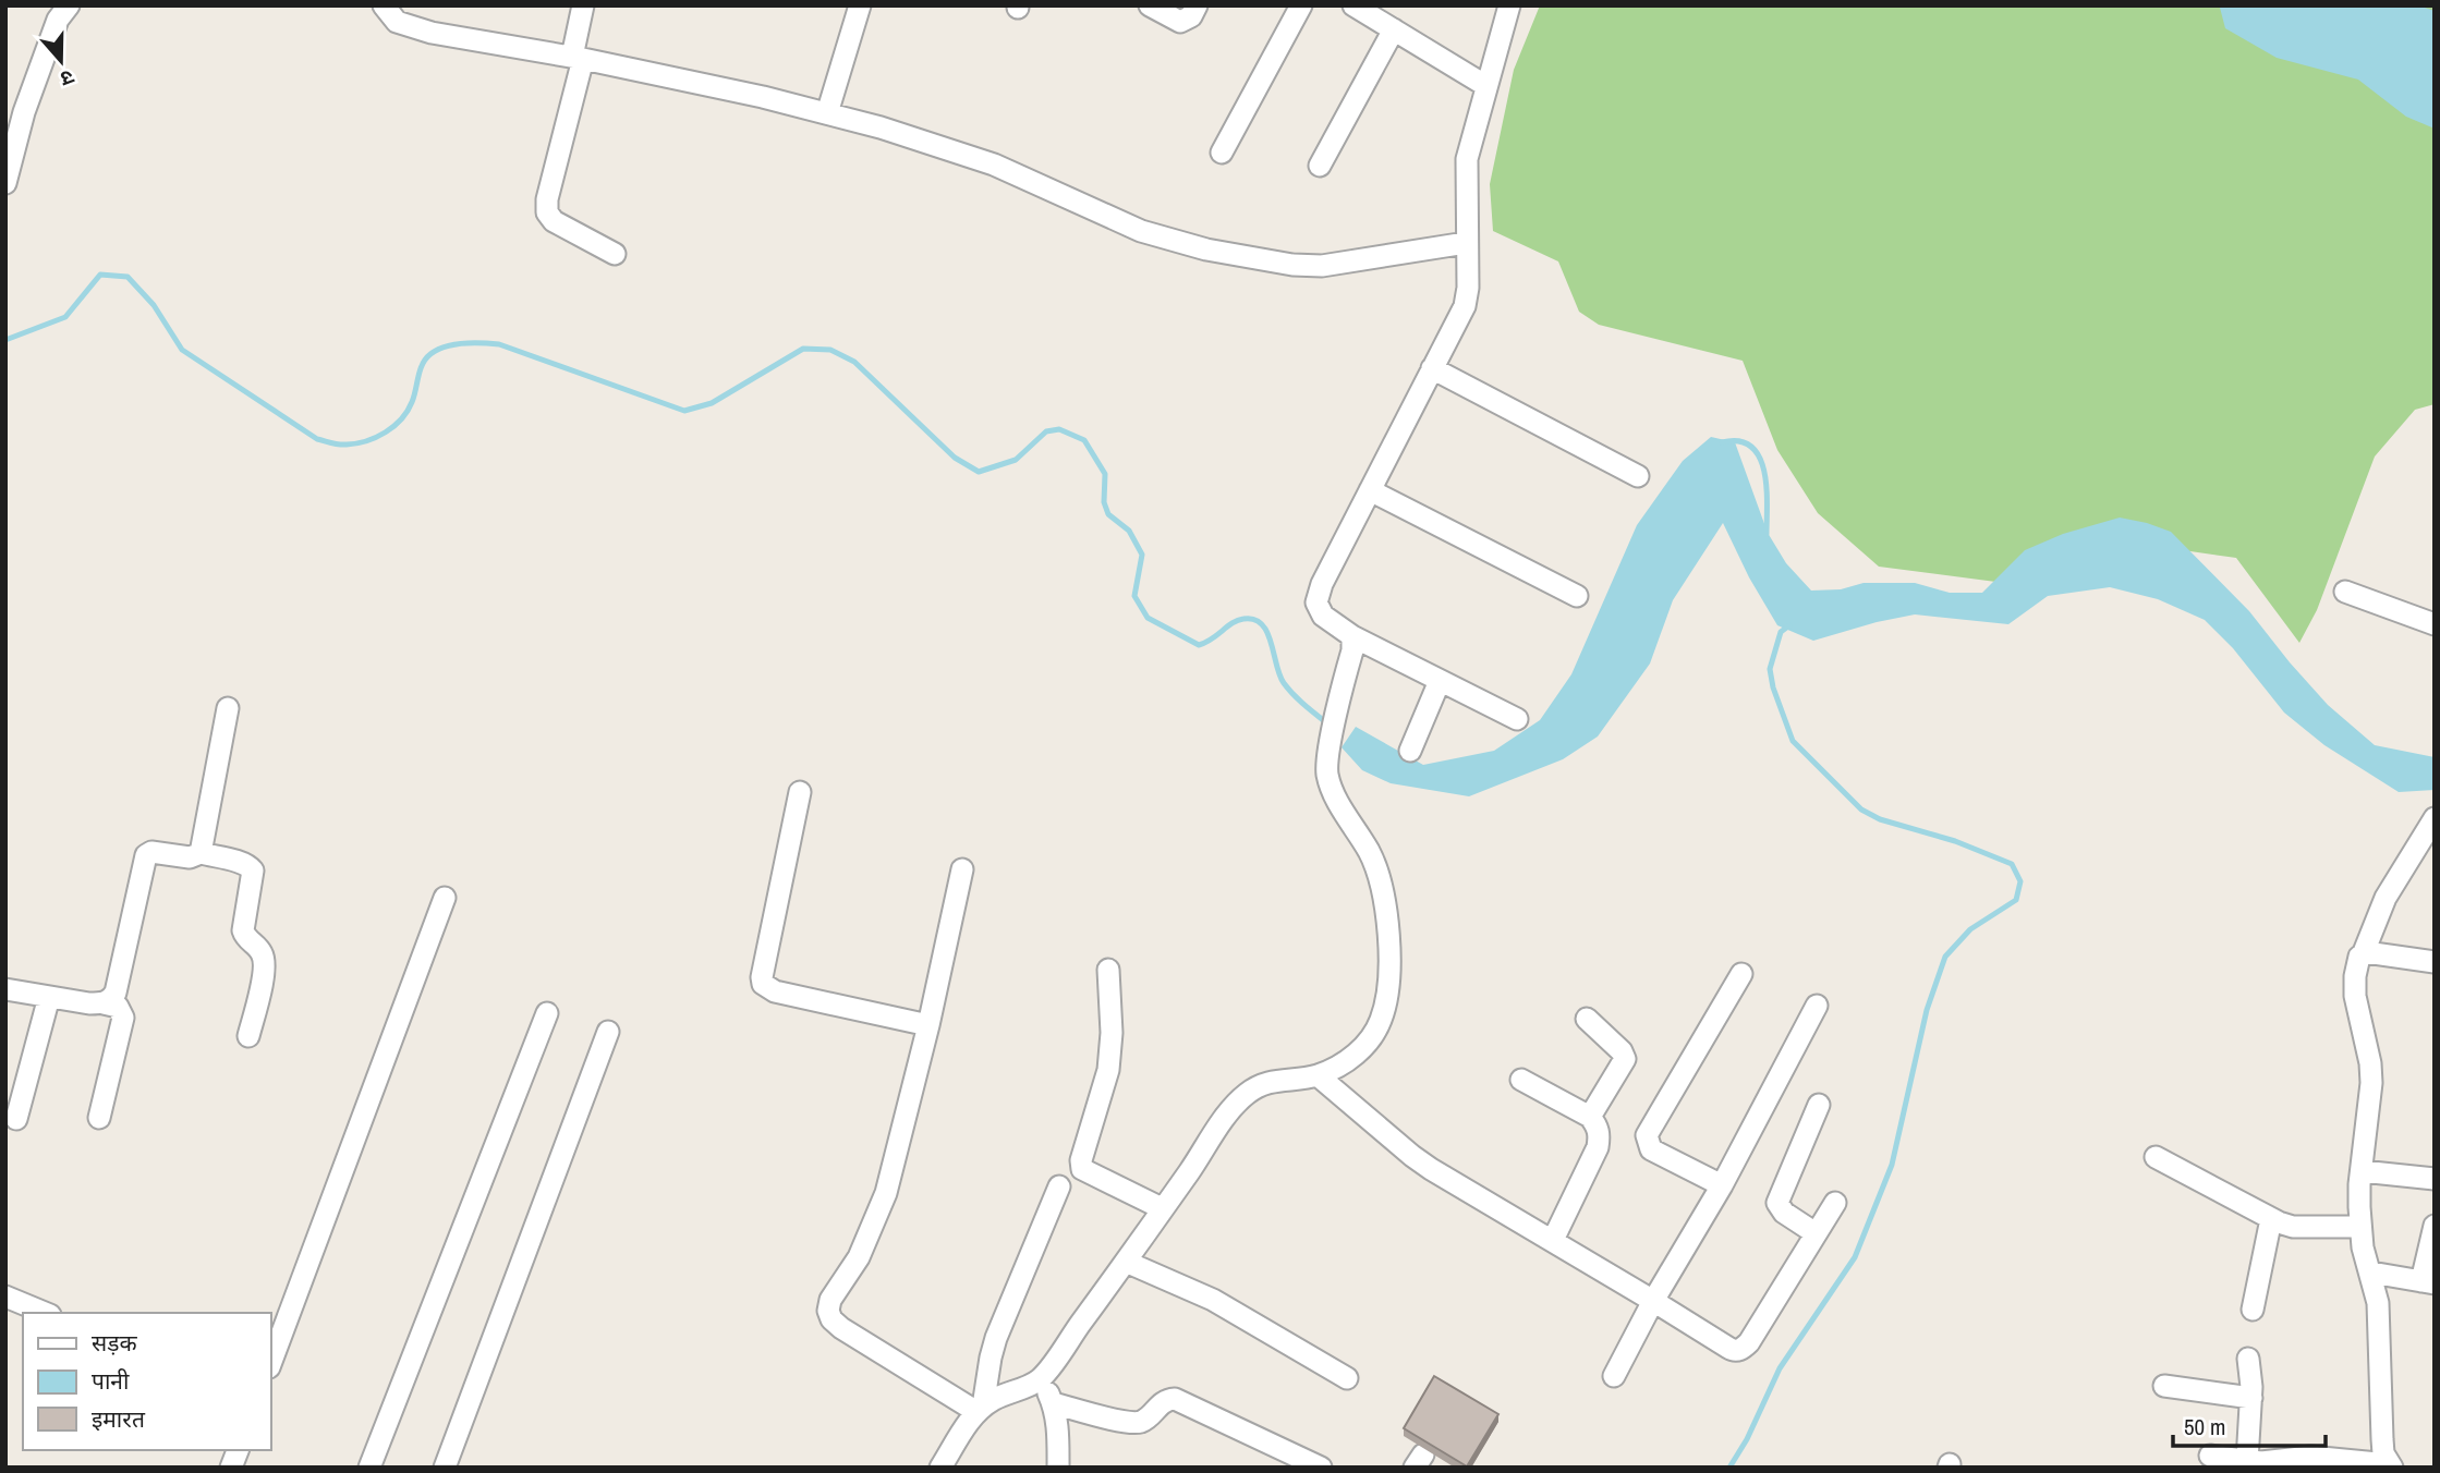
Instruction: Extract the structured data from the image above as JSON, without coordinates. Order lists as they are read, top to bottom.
{
  "legend": ["सड़क", "पानी", "इमारत"],
  "scale_bar": "50 m",
  "north": "bottom"
}
